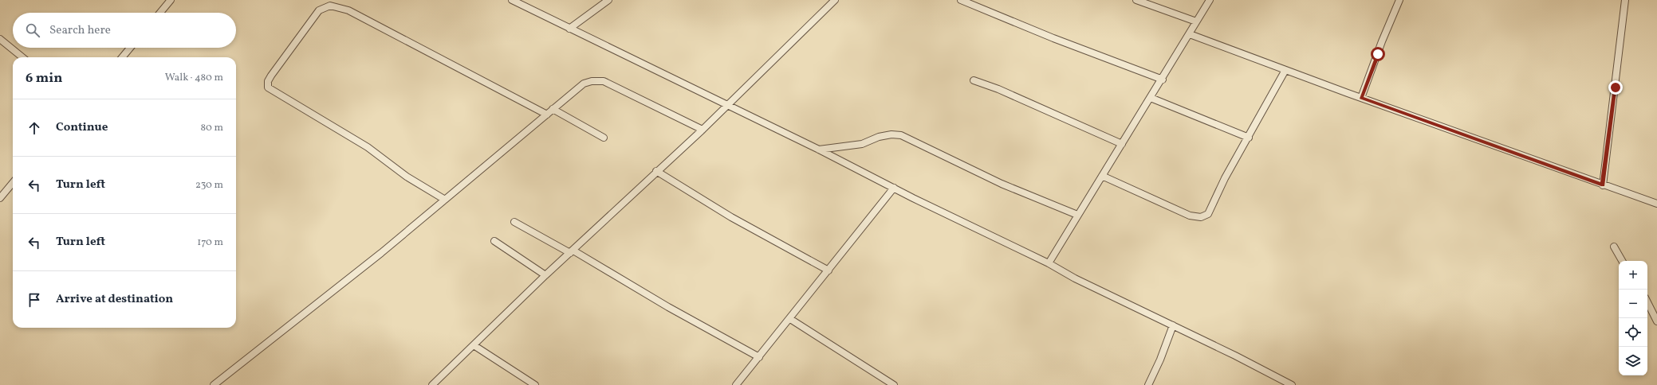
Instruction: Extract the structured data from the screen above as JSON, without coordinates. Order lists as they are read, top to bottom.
{
  "page": {
    "search": "Search here",
    "heading": ["6 min", "Walk · 480 m"],
    "list": [
      ["Continue", "80 m"],
      ["Turn left", "230 m"],
      ["Turn left", "170 m"],
      "Arrive at destination"
    ],
    "map_buttons": ["+", "−"]
  }
}
